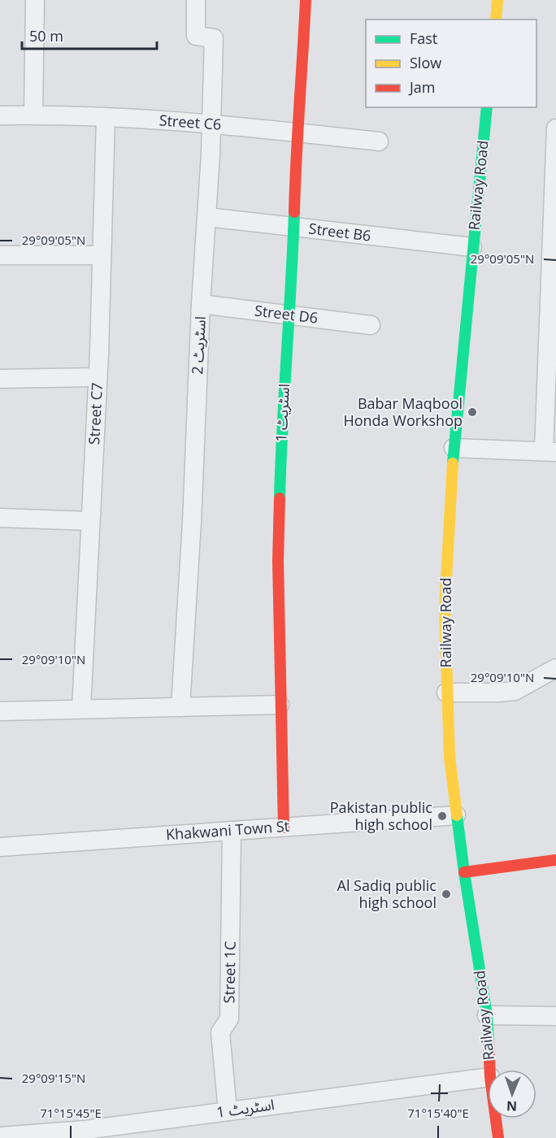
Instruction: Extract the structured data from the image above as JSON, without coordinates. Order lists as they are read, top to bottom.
{
  "streets": {
    "main road": ["Railway Road", "اسٹریٹ 1"],
    "street": [
      "Street C6",
      "Street B6",
      "Street D6",
      "اسٹریٹ 2",
      "Street C7",
      "Khakwani Town St",
      "Street 1C"
    ]
  },
  "crossings": [
    ["Street C6", "اسٹریٹ 2"],
    ["Street C6", "اسٹریٹ 1"],
    ["Street C6", "Street C7"],
    ["Railway Road", "Street B6"],
    ["Railway Road", "Khakwani Town St"],
    ["Street B6", "اسٹریٹ 2"],
    ["Street B6", "اسٹریٹ 1"],
    ["Street D6", "اسٹریٹ 2"],
    ["Street D6", "اسٹریٹ 1"],
    ["اسٹریٹ 1", "Khakwani Town St"],
    ["اسٹریٹ 1", "Street 1C"],
    ["Khakwani Town St", "Street 1C"]
  ],
  "places": ["Babar Maqbool Honda Workshop", "Pakistan public high school", "Al Sadiq public high school"],
  "legend": ["Fast", "Slow", "Jam"],
  "scale_bar": "50 m",
  "north": "bottom",
  "coordinates": [
    "29°09'05\"N",
    "29°09'10\"N",
    "29°09'15\"N",
    "71°15'45\"E",
    "71°15'40\"E"
  ]
}
